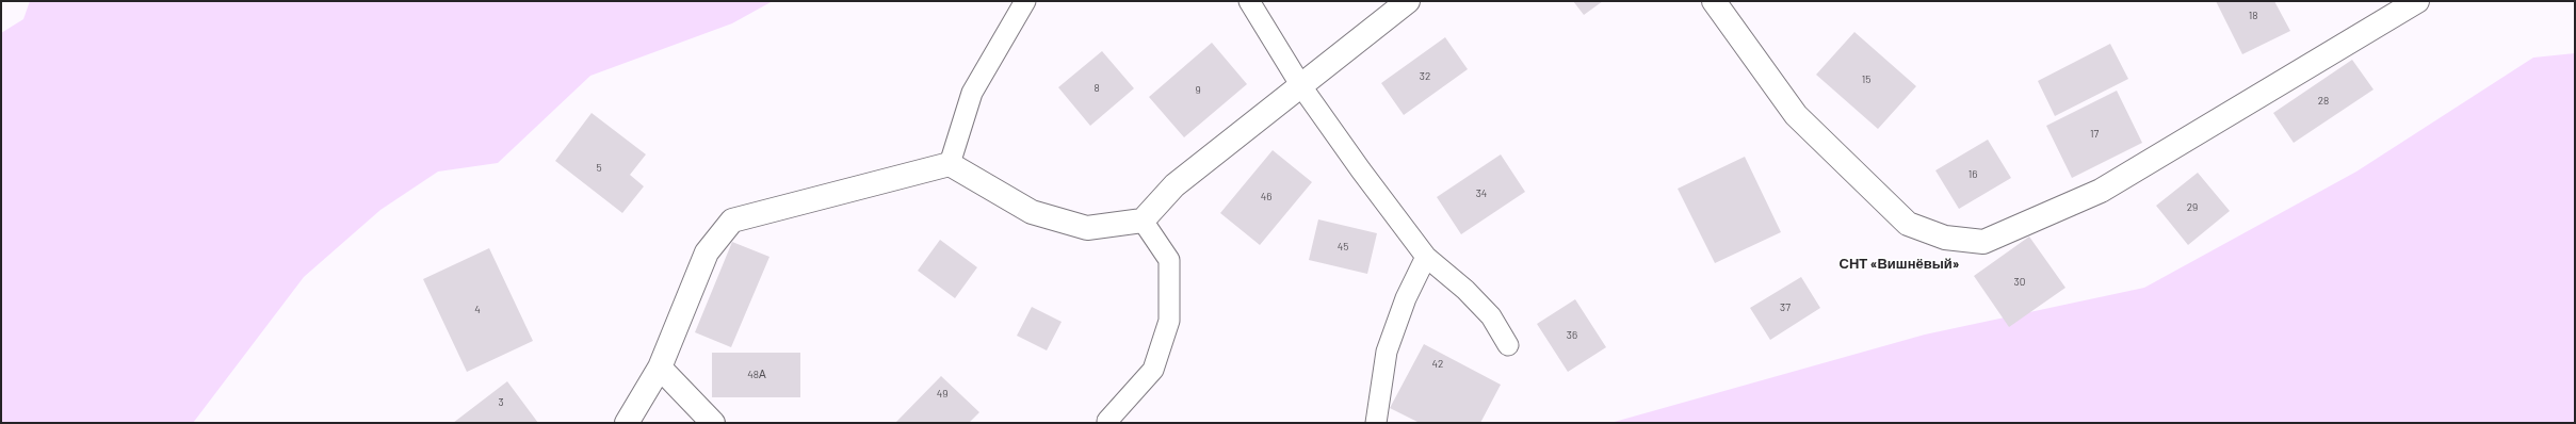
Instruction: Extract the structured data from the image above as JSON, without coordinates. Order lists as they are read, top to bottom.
{
  "districts": ["СНТ «Вишнёвый»"],
  "house_numbers": [
    "18",
    "32",
    "15",
    "8",
    "9",
    "28",
    "17",
    "5",
    "16",
    "34",
    "46",
    "29",
    "45",
    "30",
    "37",
    "4",
    "36",
    "42",
    "48А",
    "49",
    "3"
  ]
}
